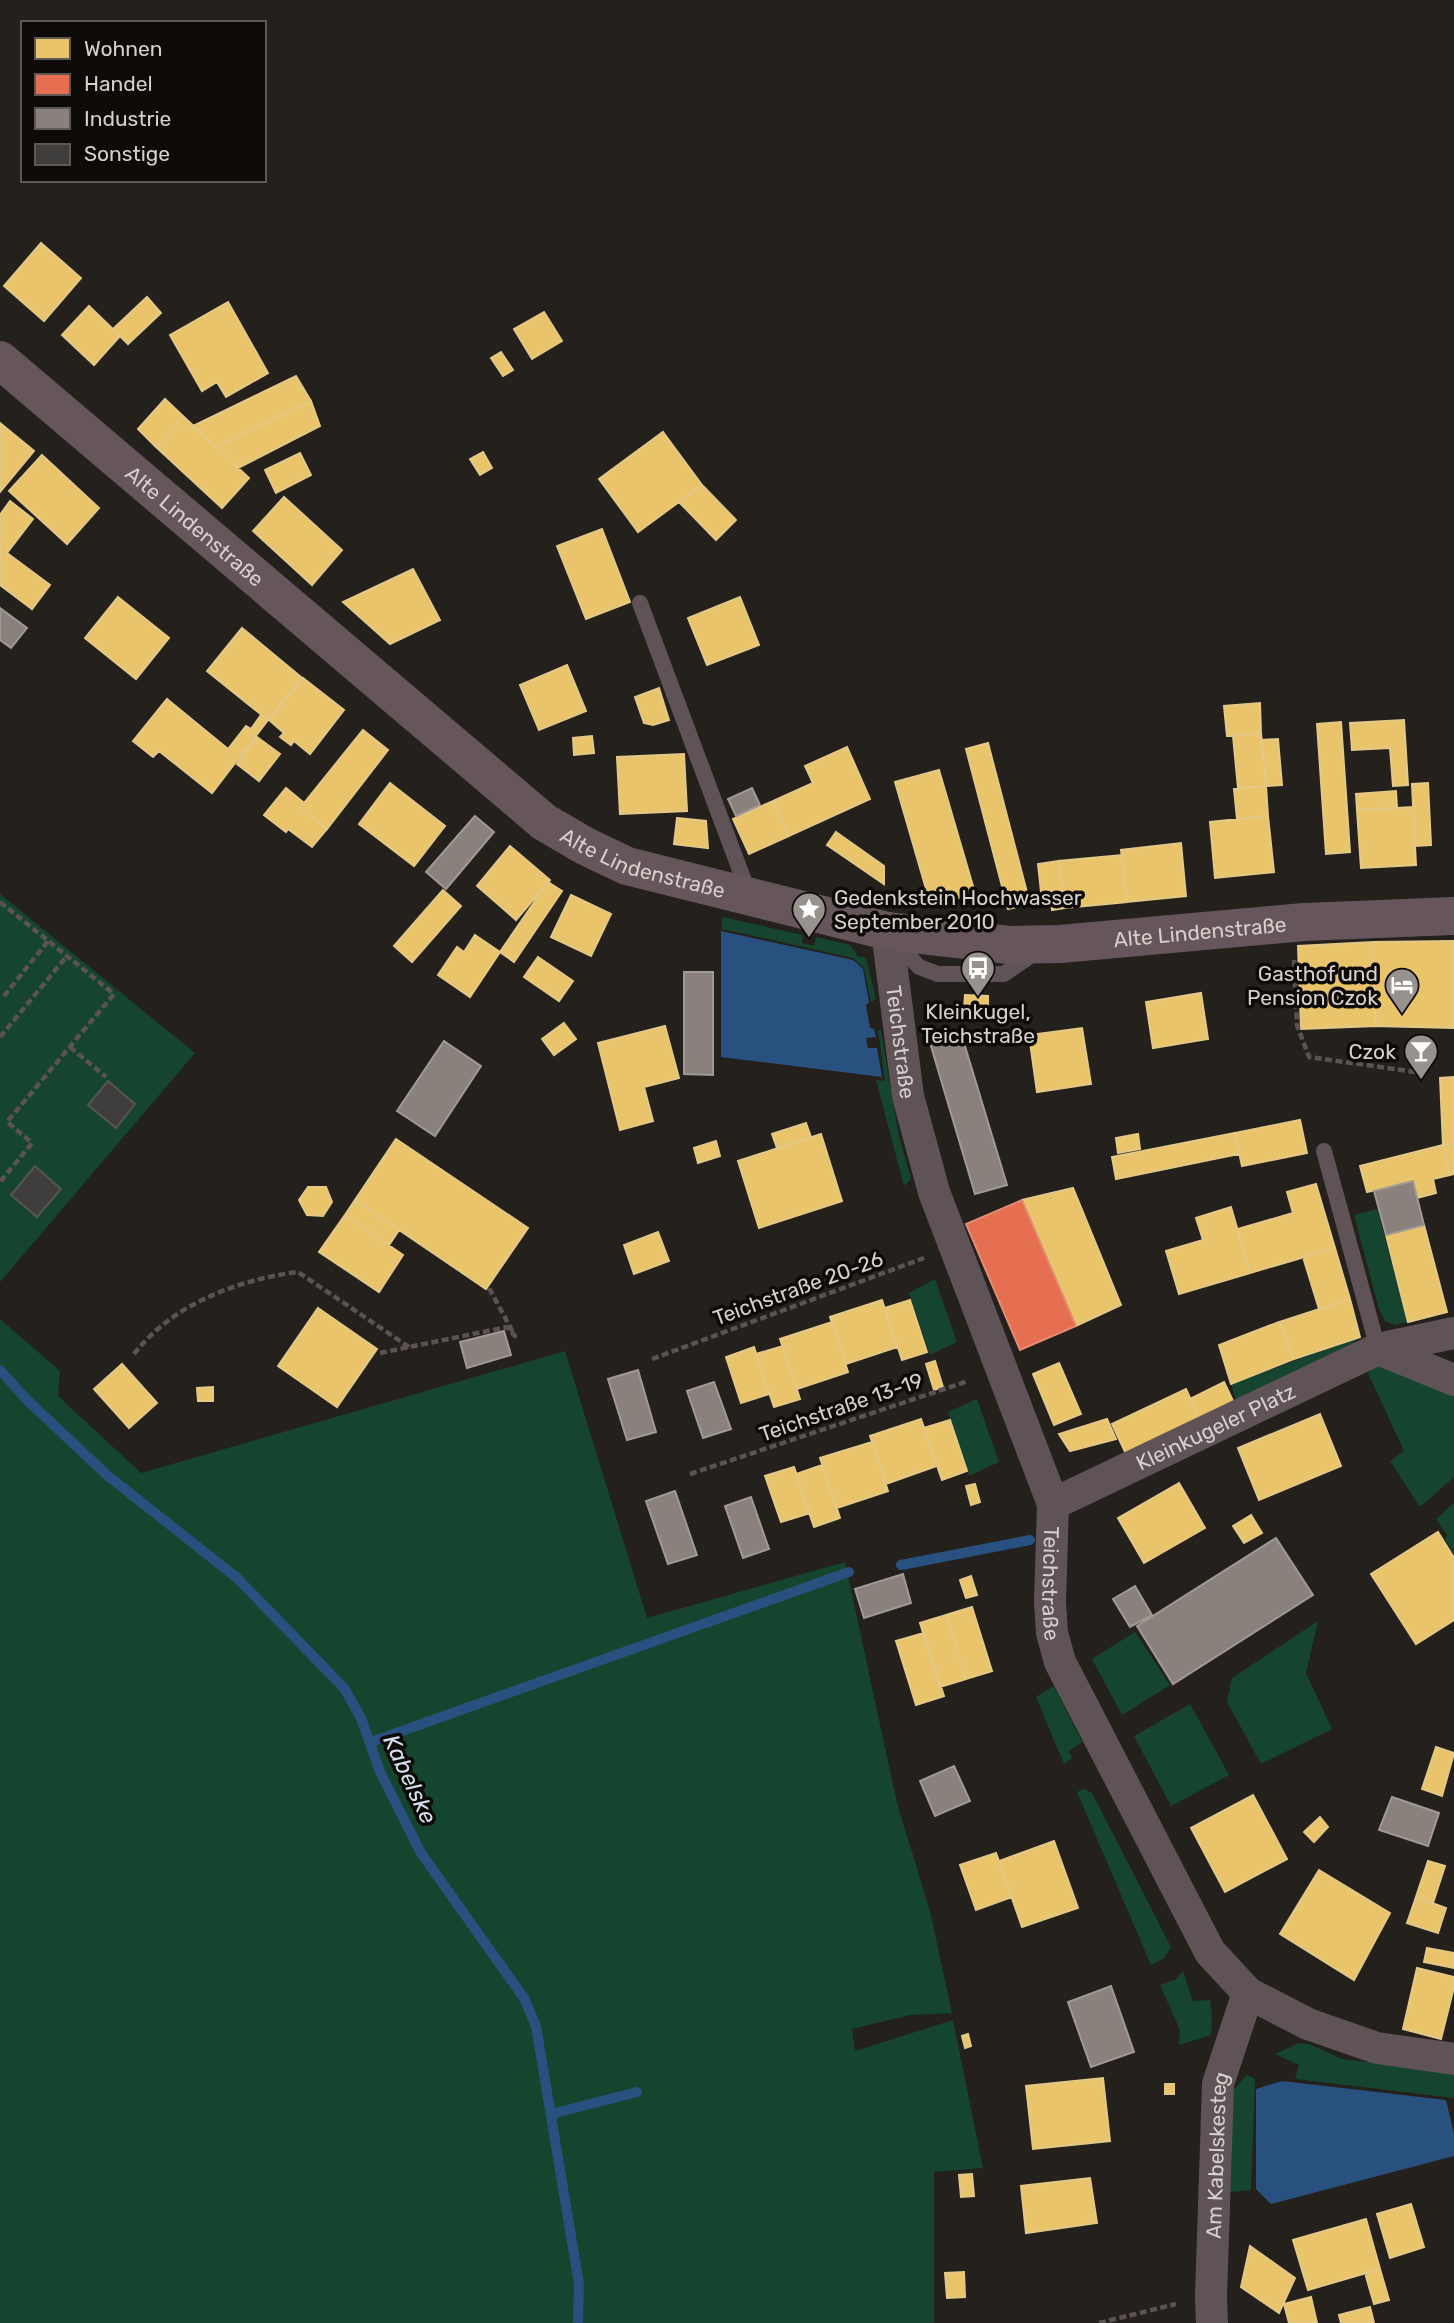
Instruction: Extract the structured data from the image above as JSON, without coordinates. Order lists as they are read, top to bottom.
{
  "streets": {
    "street": [
      "Alte Lindenstraße",
      "Teichstraße",
      "Kleinkugeler Platz",
      "Am Kabelskesteg"
    ],
    "path": ["Teichstraße 20-26", "Teichstraße 13-19"]
  },
  "crossings": [
    ["Alte Lindenstraße", "Teichstraße"],
    ["Teichstraße", "Teichstraße 20-26"],
    ["Teichstraße", "Teichstraße 13-19"],
    ["Teichstraße", "Kleinkugeler Platz"],
    ["Teichstraße", "Am Kabelskesteg"]
  ],
  "water": ["Kabelske"],
  "places": {
    "place": ["Gedenkstein Hochwasser September 2010"],
    "bus stop": ["Kleinkugel, Teichstraße"],
    "hotel": ["Gasthof und Pension Czok"],
    "bar": ["Czok"]
  },
  "legend": [
    "Wohnen",
    "Handel",
    "Industrie",
    "Sonstige"
  ]
}
